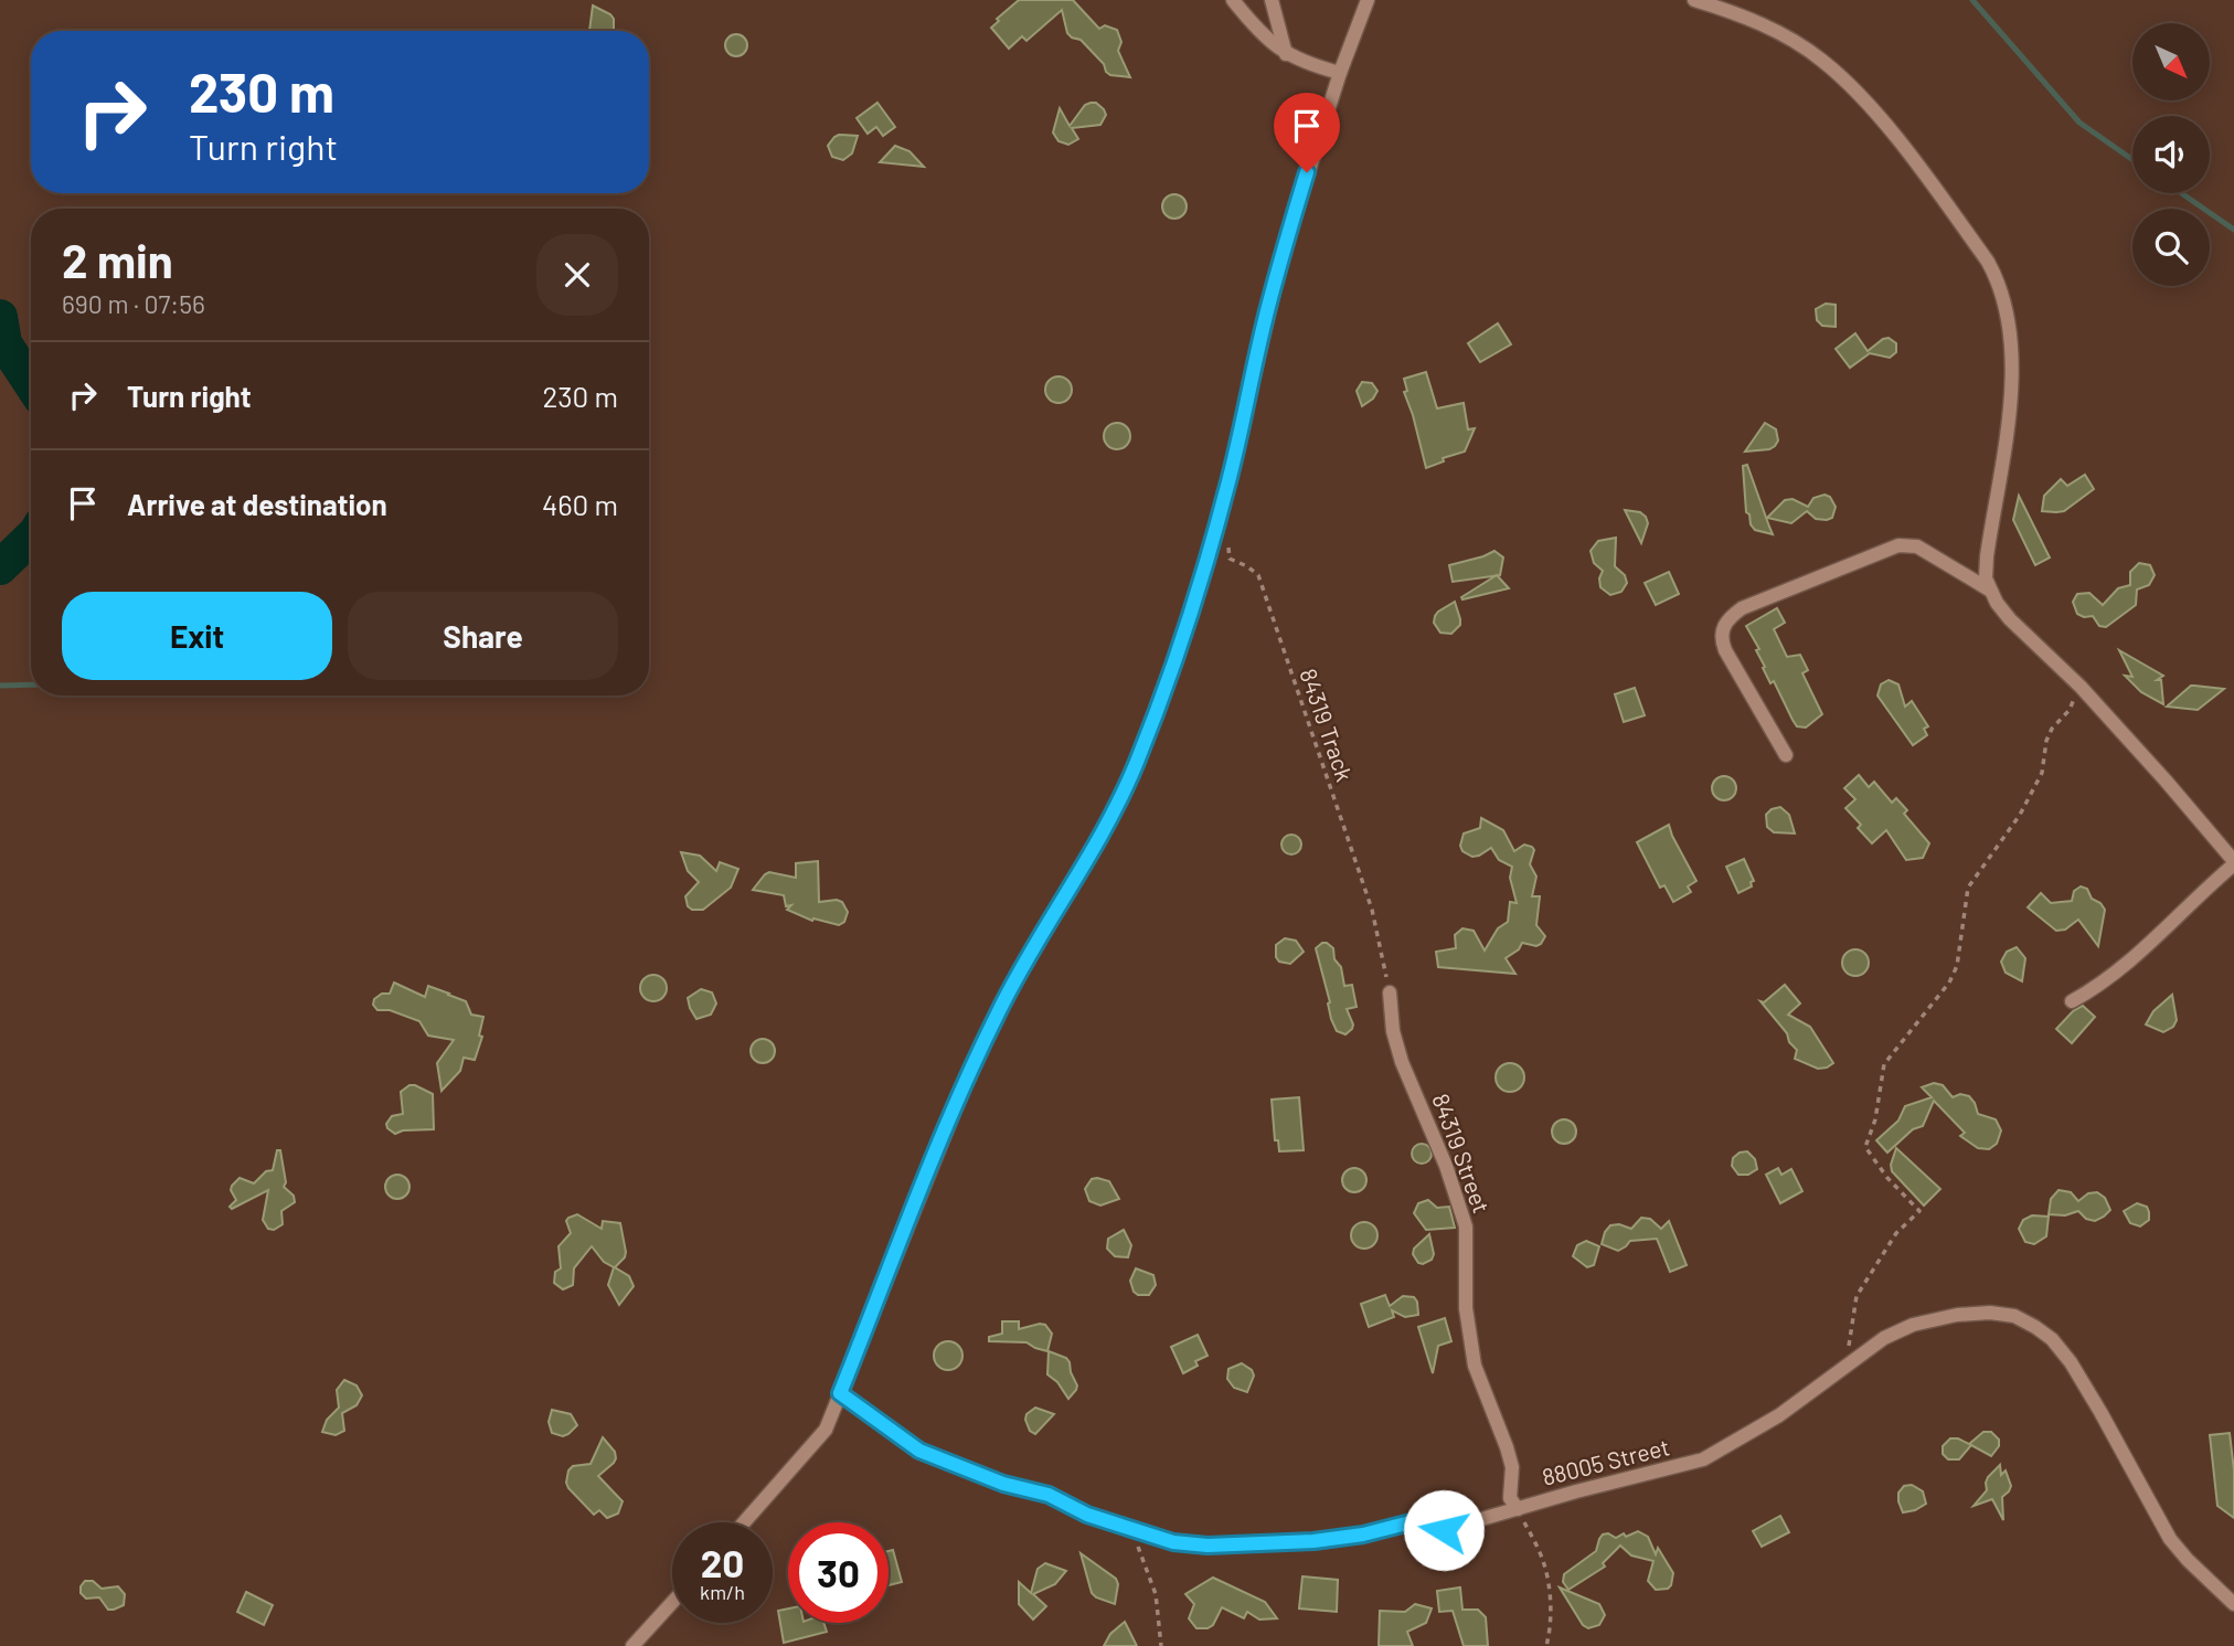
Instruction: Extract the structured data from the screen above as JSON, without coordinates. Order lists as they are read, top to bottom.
{
  "streets": {
    "street": ["84319 Street", "88005 Street"],
    "path": ["84319 Track"]
  },
  "crossings": [
    ["84319 Track", "84319 Street"],
    ["84319 Street", "88005 Street"]
  ],
  "north": "bottom right",
  "page": {
    "turn": ["230 m", "Turn right"],
    "heading": ["2 min", "690 m · 07:56"],
    "list": [
      {
        "name": "Turn right",
        "value": "230 m"
      },
      {
        "name": "Arrive at destination",
        "value": "460 m"
      }
    ],
    "buttons": ["Exit", "Share"],
    "speed": "20 km/h",
    "limit": "30"
  }
}
